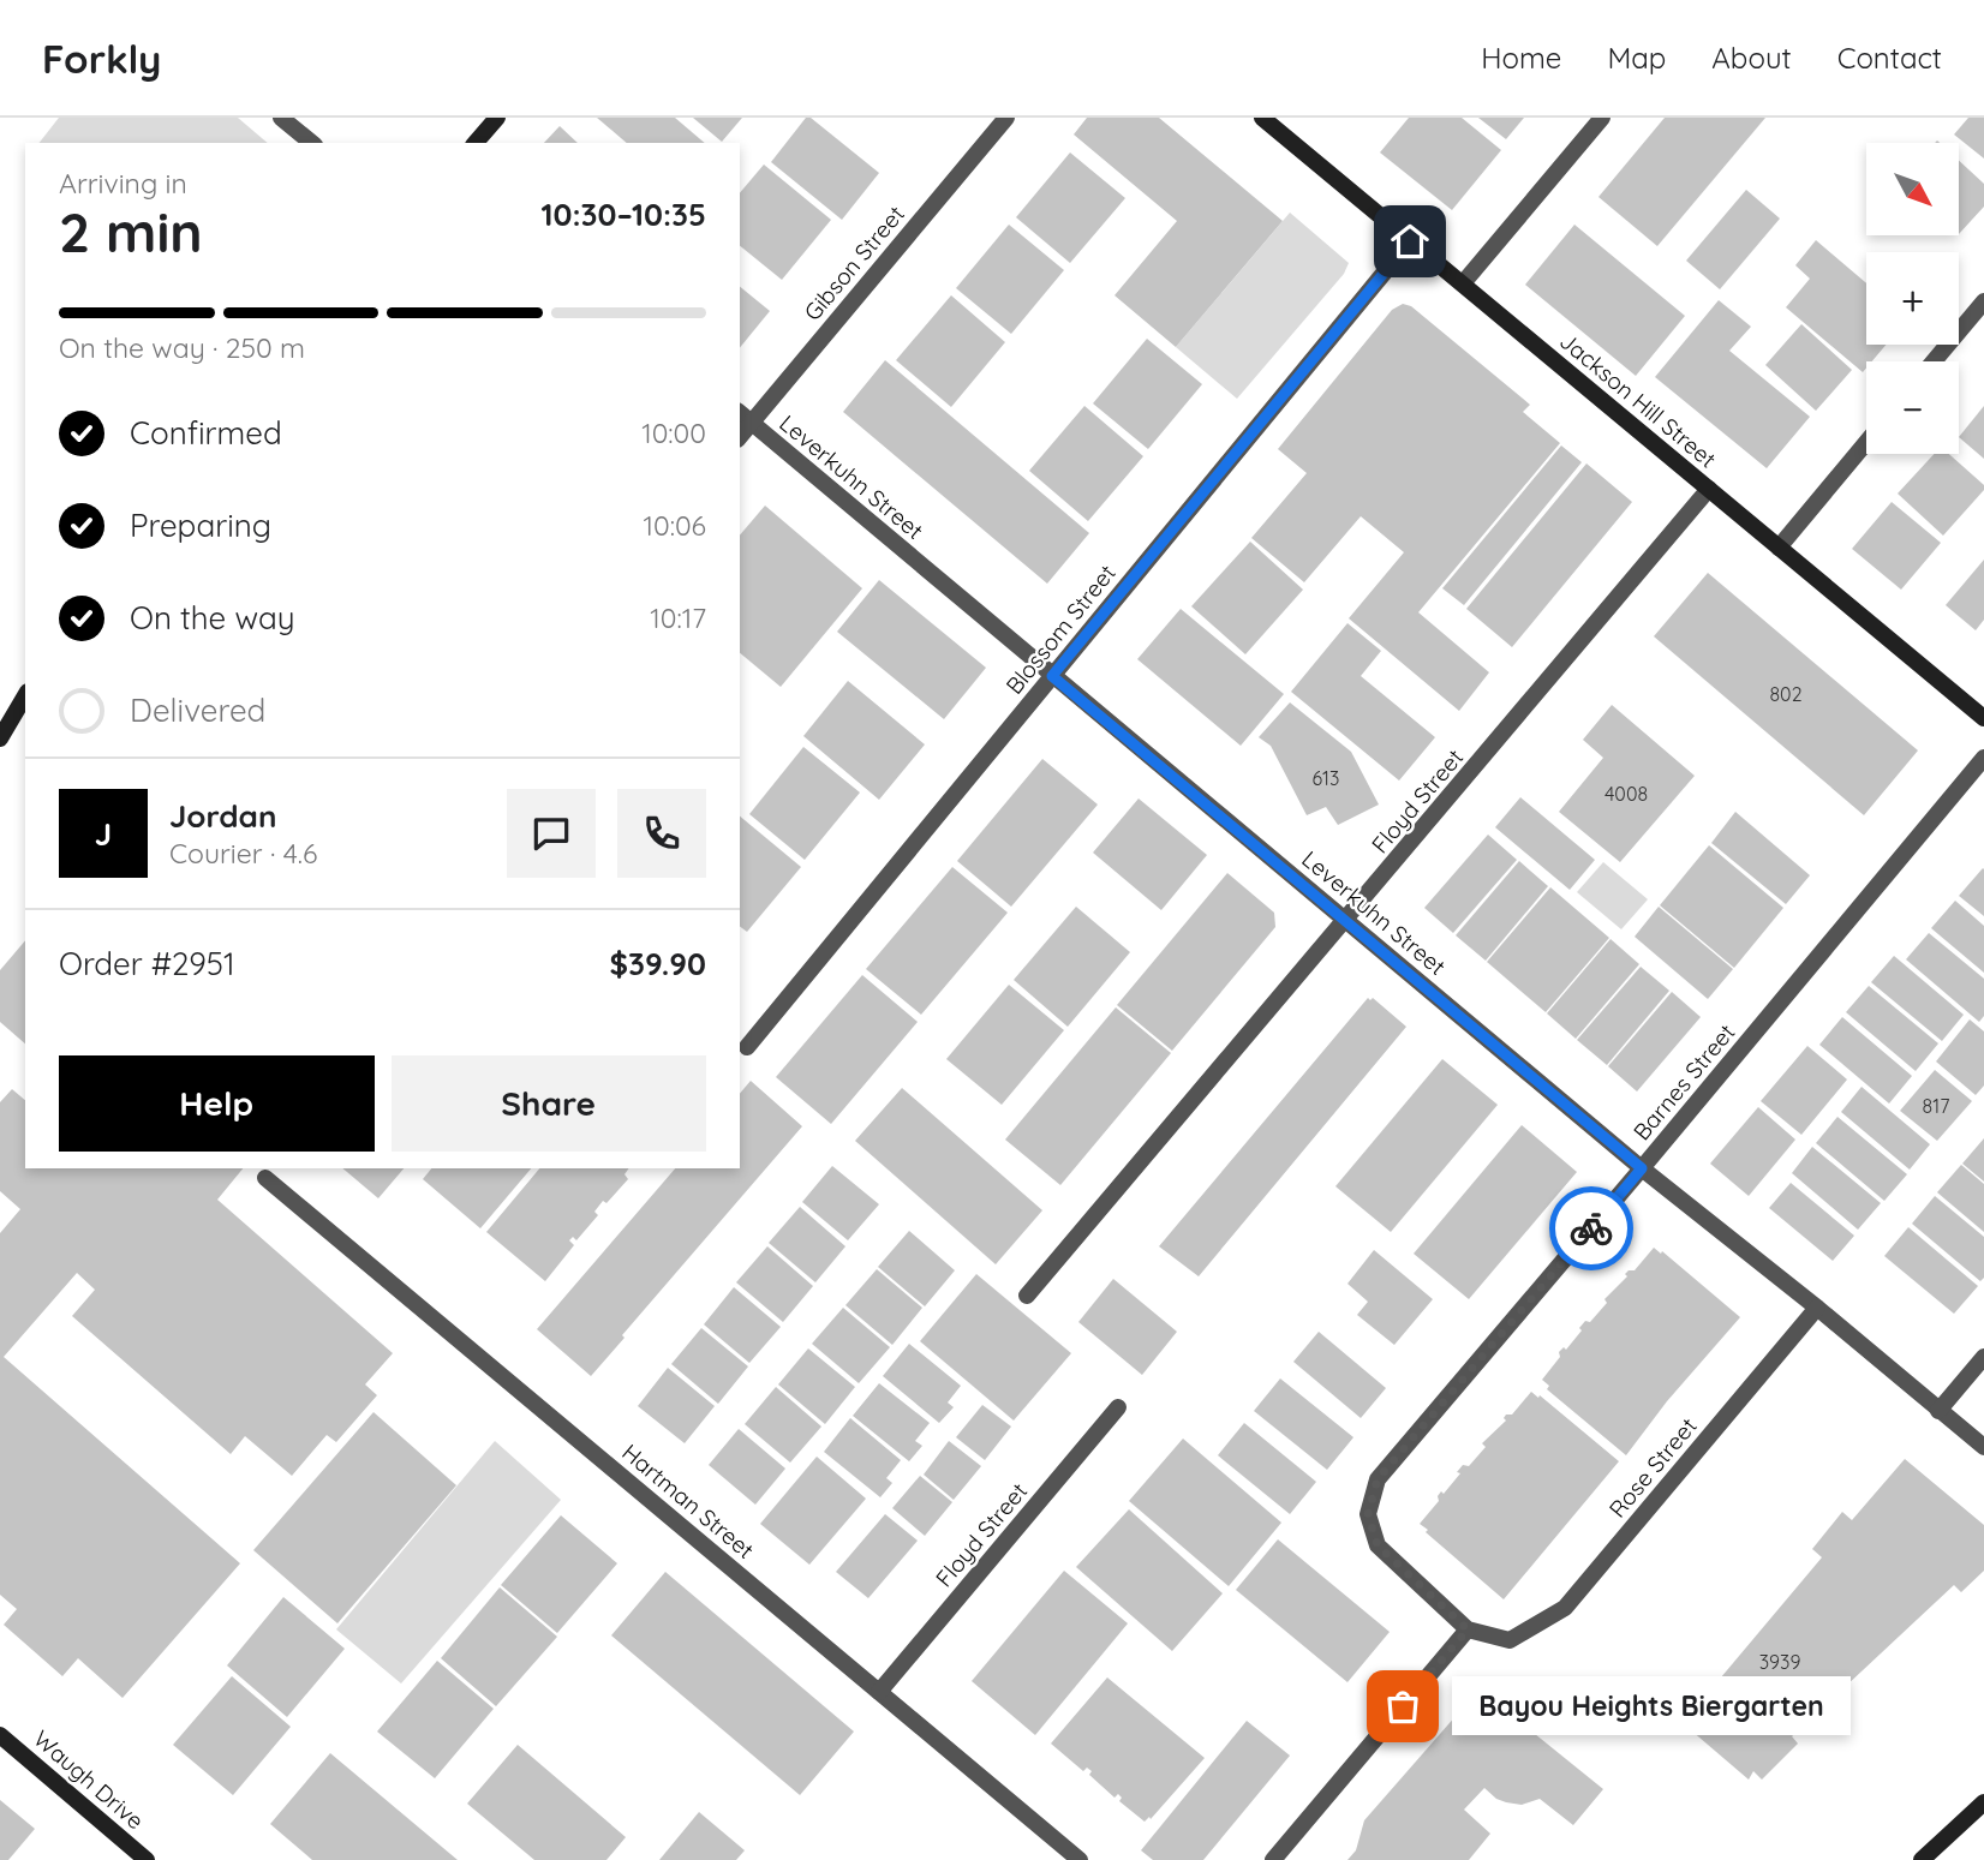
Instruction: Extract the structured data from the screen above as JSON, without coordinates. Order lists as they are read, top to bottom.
{
  "streets": {
    "street": [
      "Gibson Street",
      "Jackson Hill Street",
      "Leverkuhn Street",
      "Blossom Street",
      "Floyd Street",
      "Barnes Street",
      "Rose Street",
      "Hartman Street",
      "Waugh Drive"
    ]
  },
  "crossings": [
    ["Gibson Street", "Leverkuhn Street"],
    ["Jackson Hill Street", "Blossom Street"],
    ["Jackson Hill Street", "Floyd Street"],
    ["Leverkuhn Street", "Blossom Street"],
    ["Leverkuhn Street", "Floyd Street"],
    ["Leverkuhn Street", "Barnes Street"],
    ["Leverkuhn Street", "Rose Street"],
    ["Floyd Street", "Hartman Street"],
    ["Barnes Street", "Rose Street"]
  ],
  "places": ["Bayou Heights Biergarten"],
  "house_numbers": [
    "802",
    "613",
    "4008",
    "817",
    "3939"
  ],
  "north": "bottom right",
  "page": {
    "header": "Forkly",
    "nav": [
      "Home",
      "Map",
      "About",
      "Contact"
    ],
    "map_buttons": ["+", "−"],
    "heading": ["2 min", "Arriving in", "10:30–10:35"],
    "panel": [
      "Jordan",
      "Courier · 4.6",
      "Order #2951",
      "$39.90"
    ],
    "bar": "On the way · 250 m",
    "list": [
      ["Confirmed", "10:00"],
      ["Preparing", "10:06"],
      ["On the way", "10:17"],
      "Delivered"
    ],
    "round": "J",
    "buttons": ["Help", "Share"],
    "bubble": "Bayou Heights Biergarten"
  }
}
